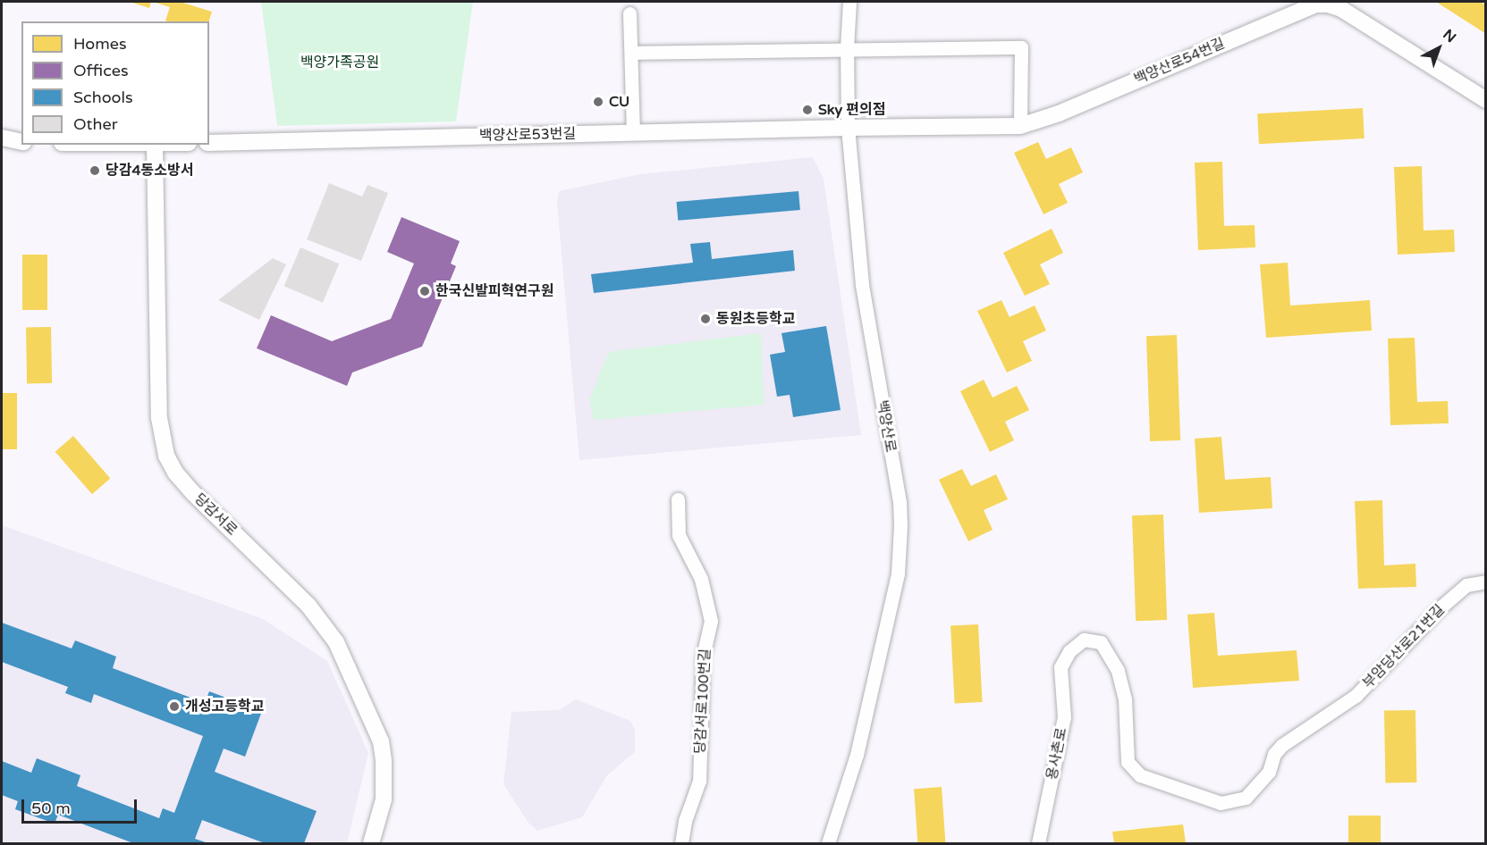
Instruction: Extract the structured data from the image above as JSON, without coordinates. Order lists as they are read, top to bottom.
{
  "streets": {
    "street": [
      "백양산로54번길",
      "백양산로53번길",
      "백양산로",
      "당감서로",
      "부암당산로21번길",
      "당감서로100번길",
      "용사촌로"
    ]
  },
  "crossings": [
    ["백양산로54번길", "백양산로53번길"],
    ["백양산로54번길", "백양산로"],
    ["백양산로53번길", "백양산로"],
    ["부암당산로21번길", "용사촌로"]
  ],
  "parks": ["백양가족공원"],
  "places": [
    "CU",
    "Sky 편의점",
    "당감4동소방서",
    "한국신발피혁연구원",
    "동원초등학교",
    "개성고등학교"
  ],
  "legend": [
    "Homes",
    "Offices",
    "Schools",
    "Other"
  ],
  "scale_bar": "50 m",
  "north": "top right"
}
